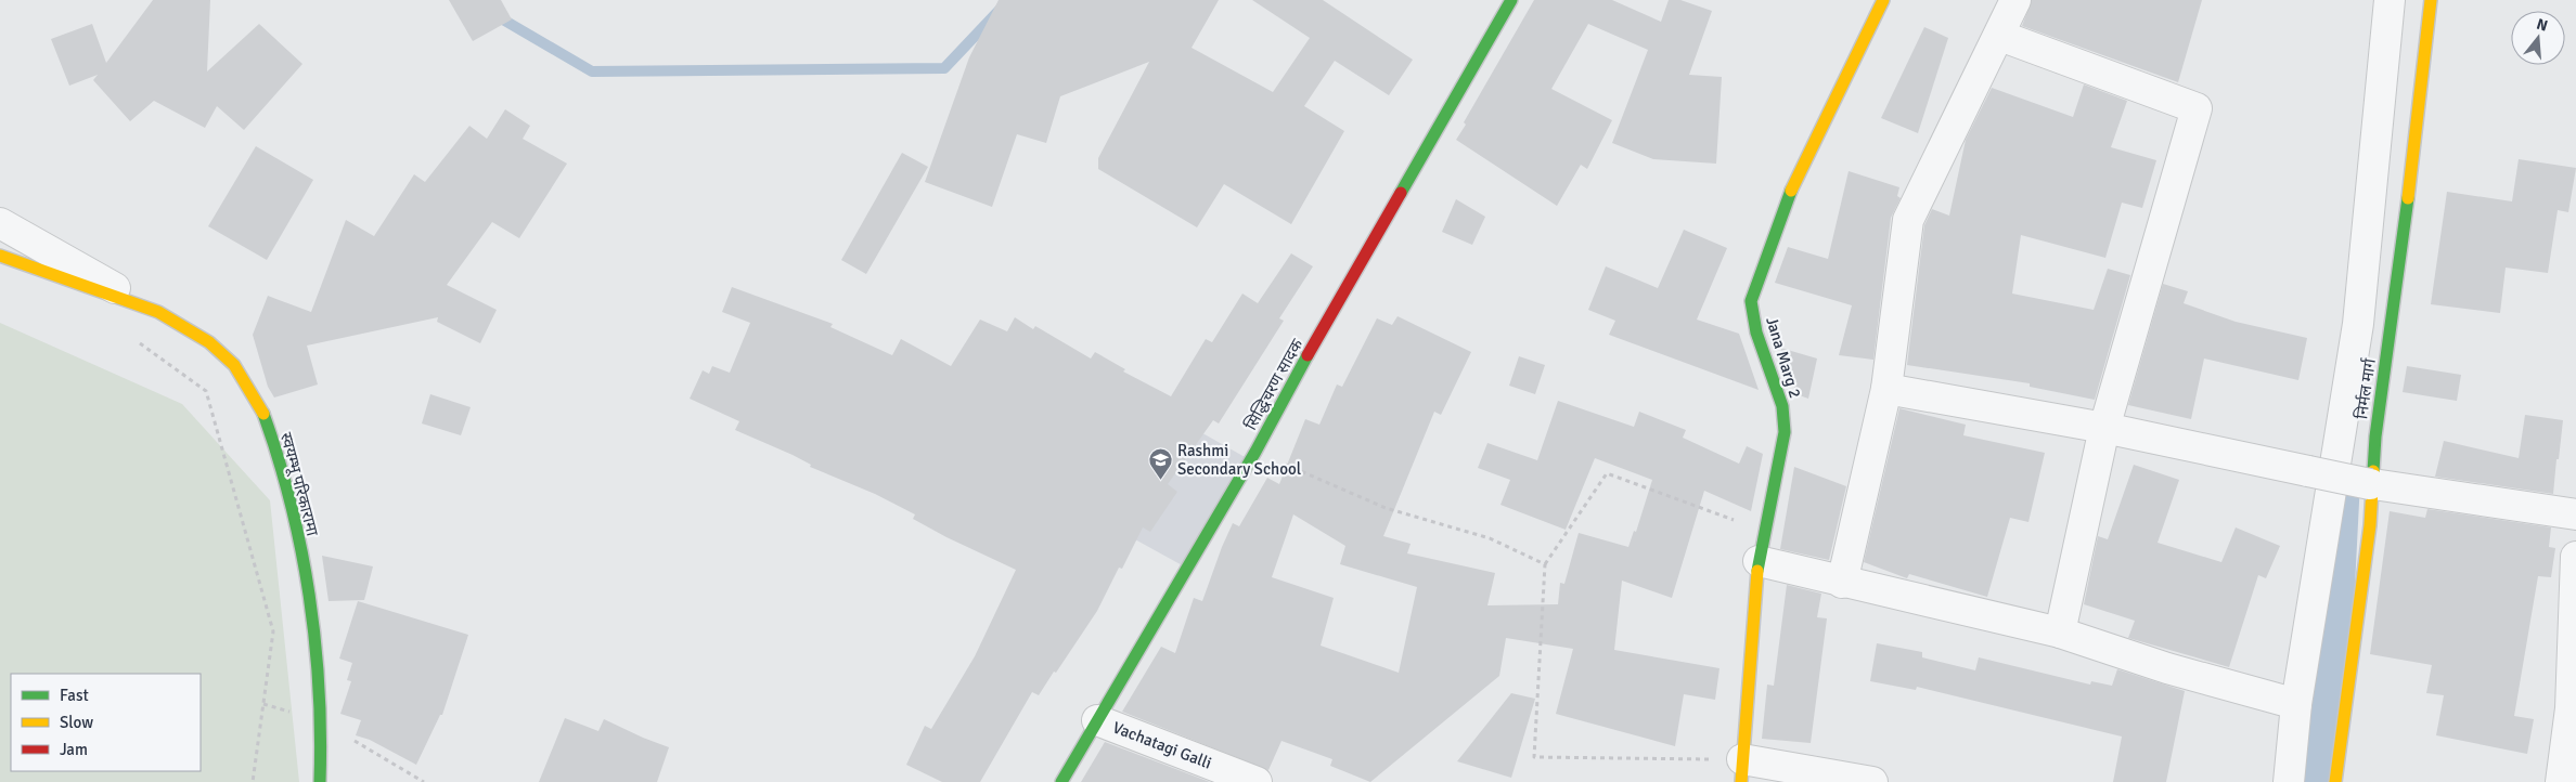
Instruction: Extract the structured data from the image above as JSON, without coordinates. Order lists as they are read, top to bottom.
{
  "streets": {
    "main road": [
      "Jana Marg 2",
      "सिद्धिचरण सादक",
      "निर्मल मार्ग",
      "स्वयम्भू परिकारामा"
    ],
    "street": ["Vachatagi Galli"]
  },
  "crossings": [
    ["सिद्धिचरण सादक", "Vachatagi Galli"]
  ],
  "places": {
    "school or university": ["Rashmi Secondary School"]
  },
  "legend": ["Fast", "Slow", "Jam"],
  "north": "top"
}
